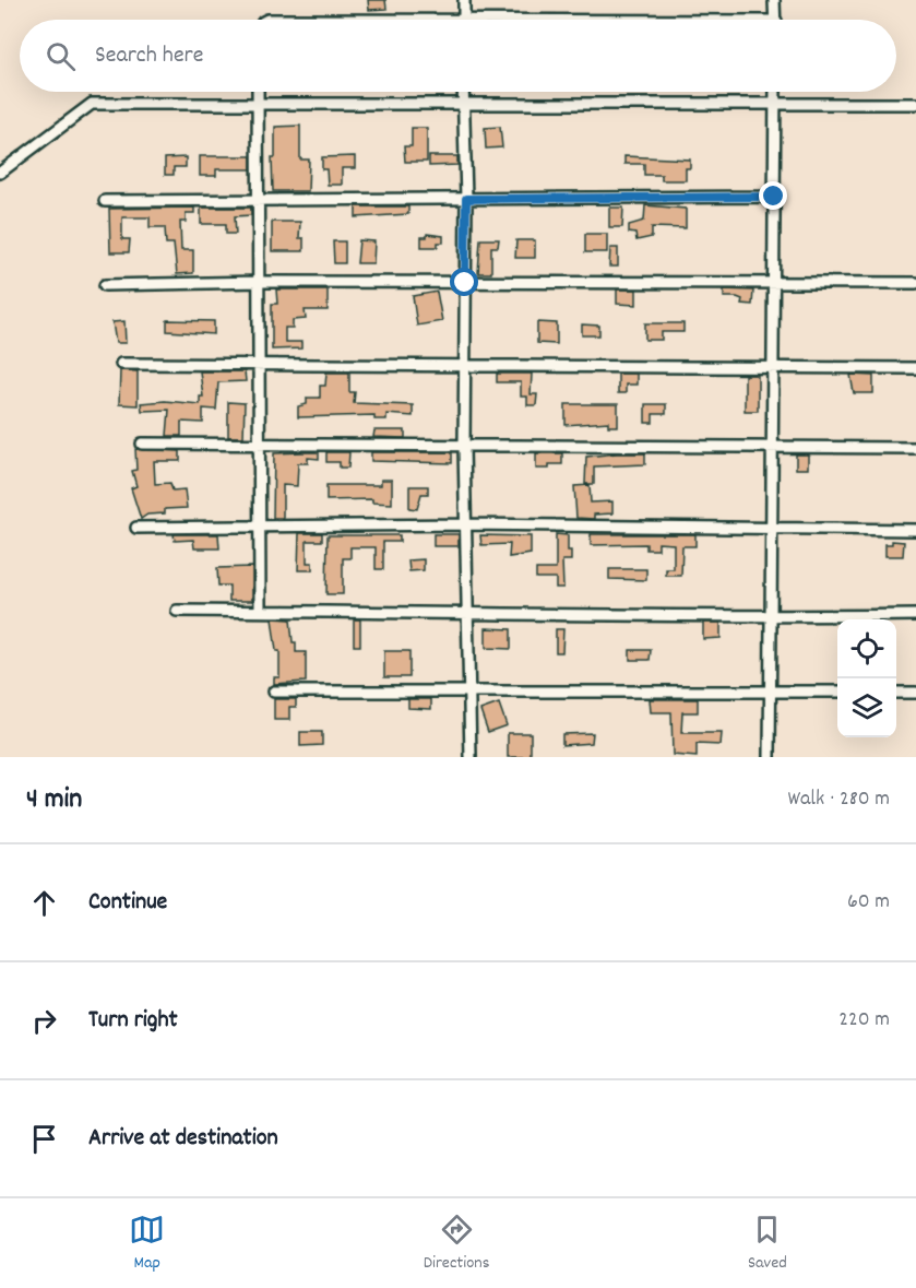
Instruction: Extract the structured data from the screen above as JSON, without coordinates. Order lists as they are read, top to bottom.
{
  "page": {
    "search": "Search here",
    "heading": ["4 min", "Walk · 280 m"],
    "list": [
      ["Continue", "60 m"],
      ["Turn right", "220 m"],
      "Arrive at destination"
    ],
    "nav": ["Map", "Directions", "Saved"]
  }
}
